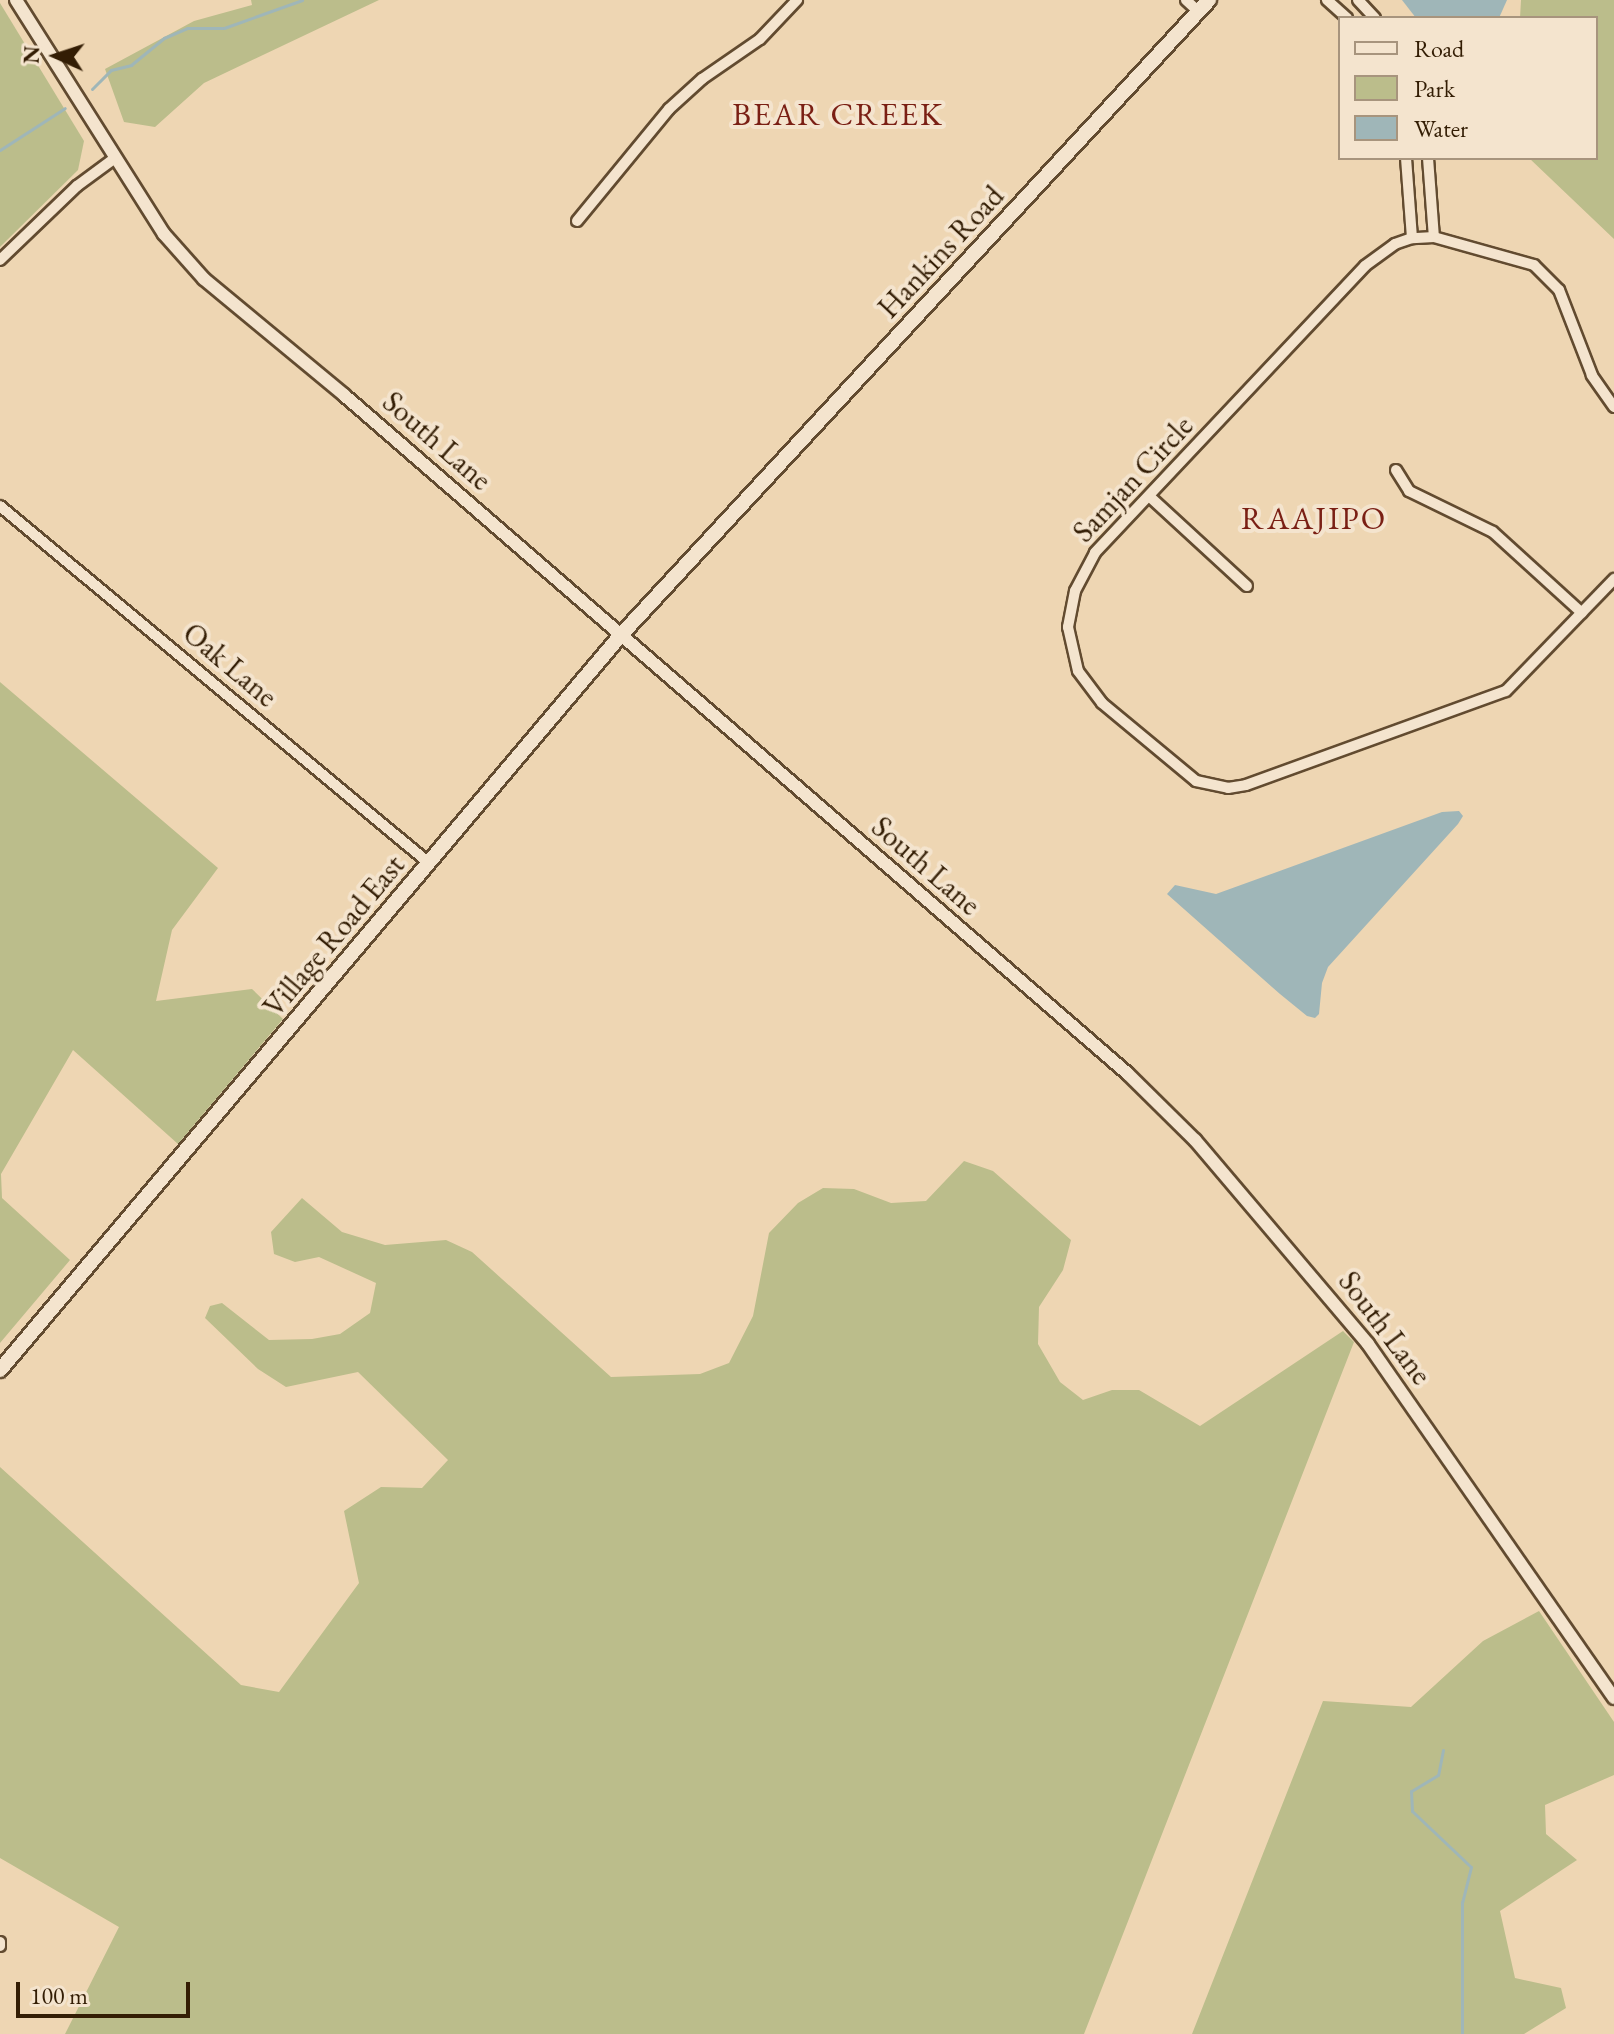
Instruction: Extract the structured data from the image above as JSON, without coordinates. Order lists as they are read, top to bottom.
{
  "streets": {
    "main road": ["Hankins Road", "Village Road East"],
    "street": ["South Lane", "Samjan Circle", "Oak Lane"]
  },
  "crossings": [
    ["Hankins Road", "Village Road East"],
    ["South Lane", "Village Road East"],
    ["Oak Lane", "Village Road East"]
  ],
  "districts": ["BEAR CREEK", "RAAJIPO"],
  "legend": ["Road", "Park", "Water"],
  "scale_bar": "100 m",
  "north": "left"
}
